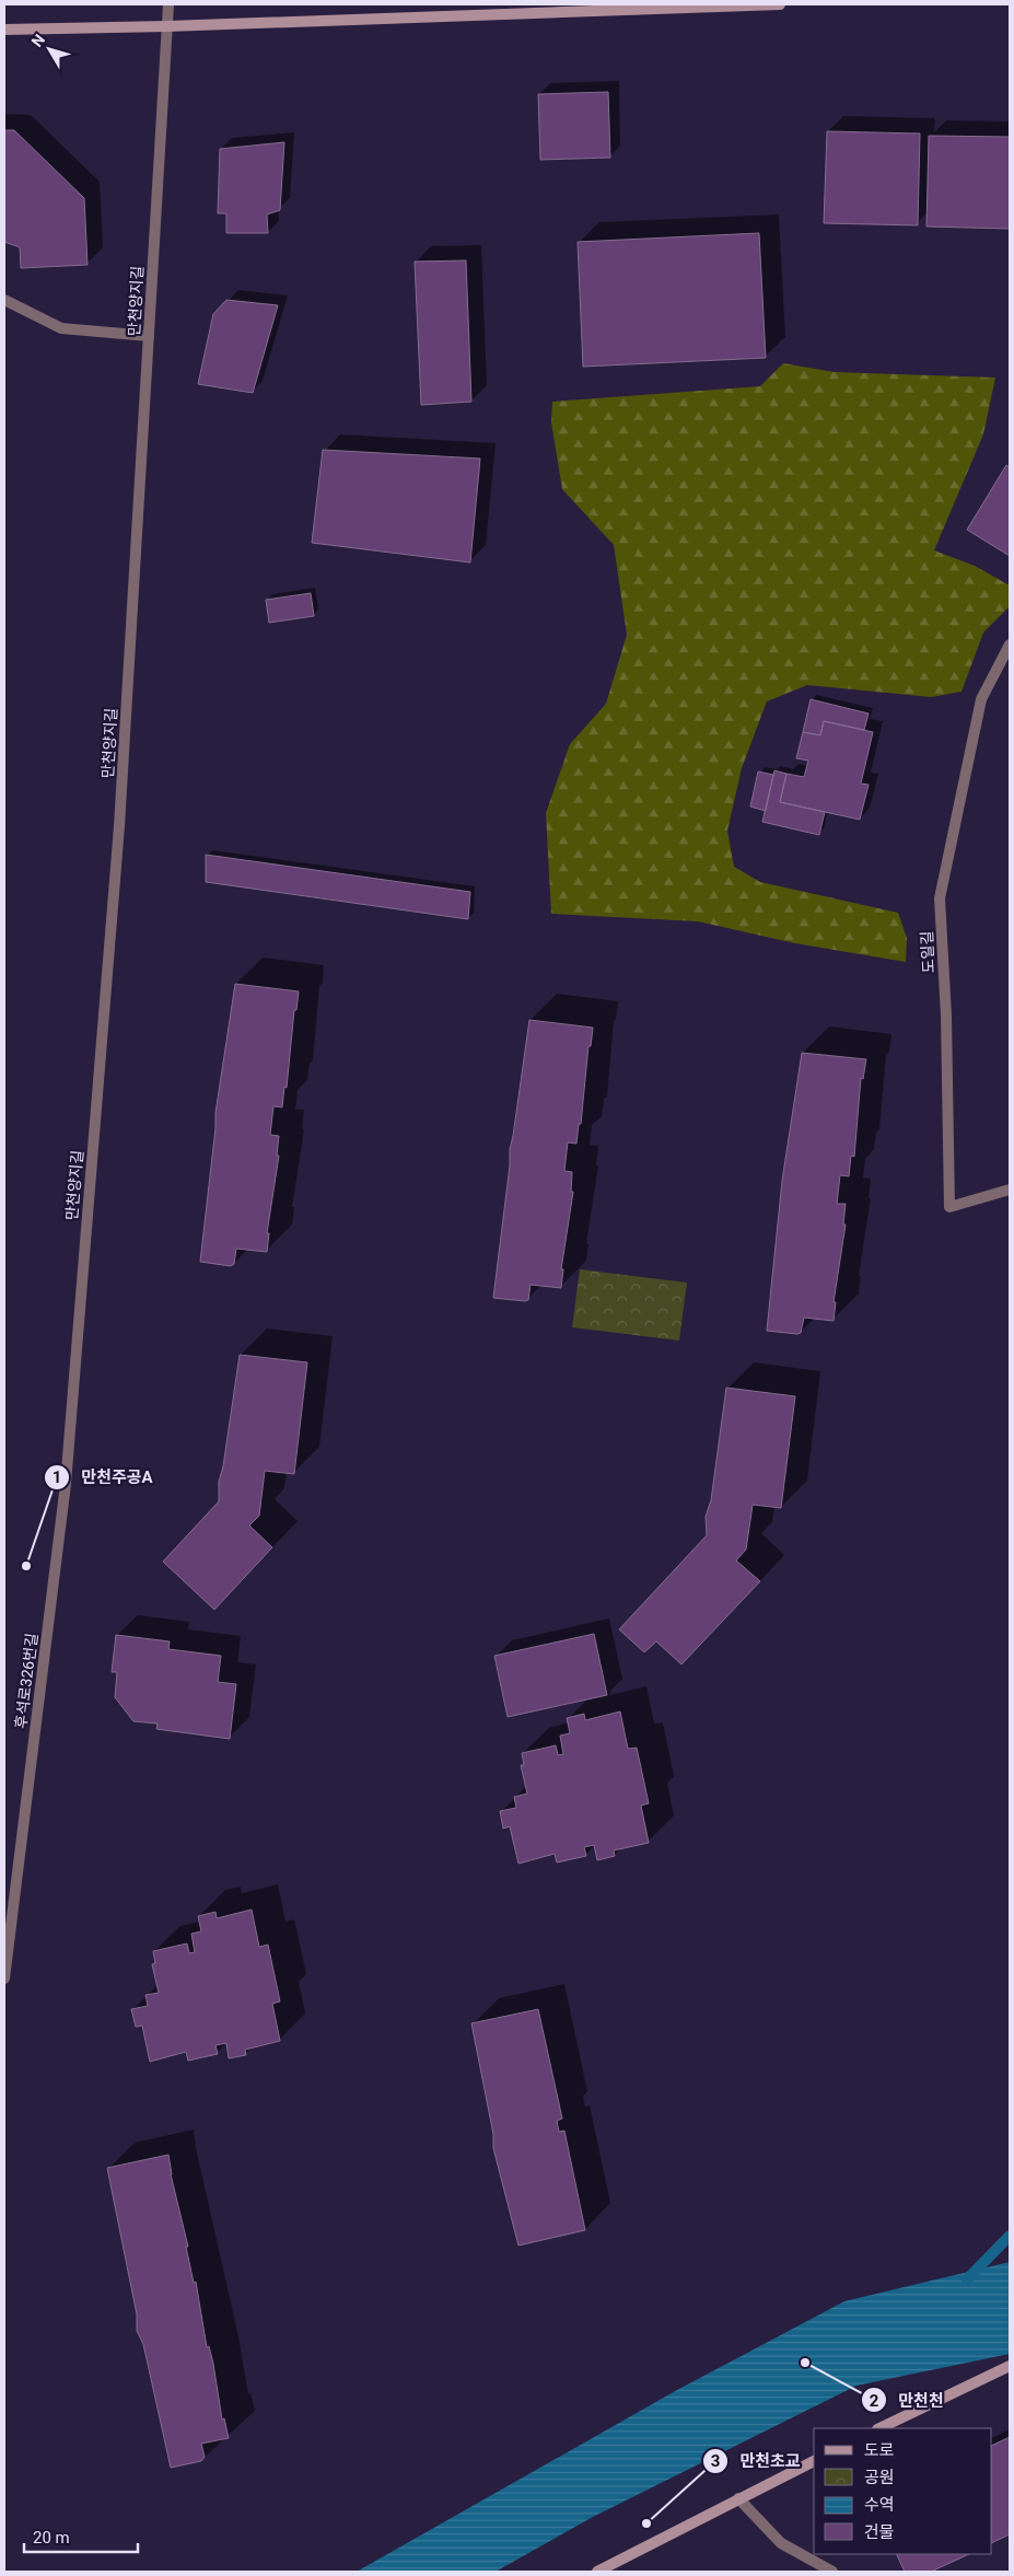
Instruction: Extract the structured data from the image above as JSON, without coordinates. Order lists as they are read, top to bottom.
{
  "streets": {
    "street": ["만천양지길", "도일길", "후석로326번길"]
  },
  "crossings": [
    ["만천양지길", "후석로326번길"]
  ],
  "places": ["만천주공A", "만천천", "만천초교"],
  "legend": [
    "도로",
    "공원",
    "수역",
    "건물"
  ],
  "scale_bar": "20 m",
  "north": "top left"
}
